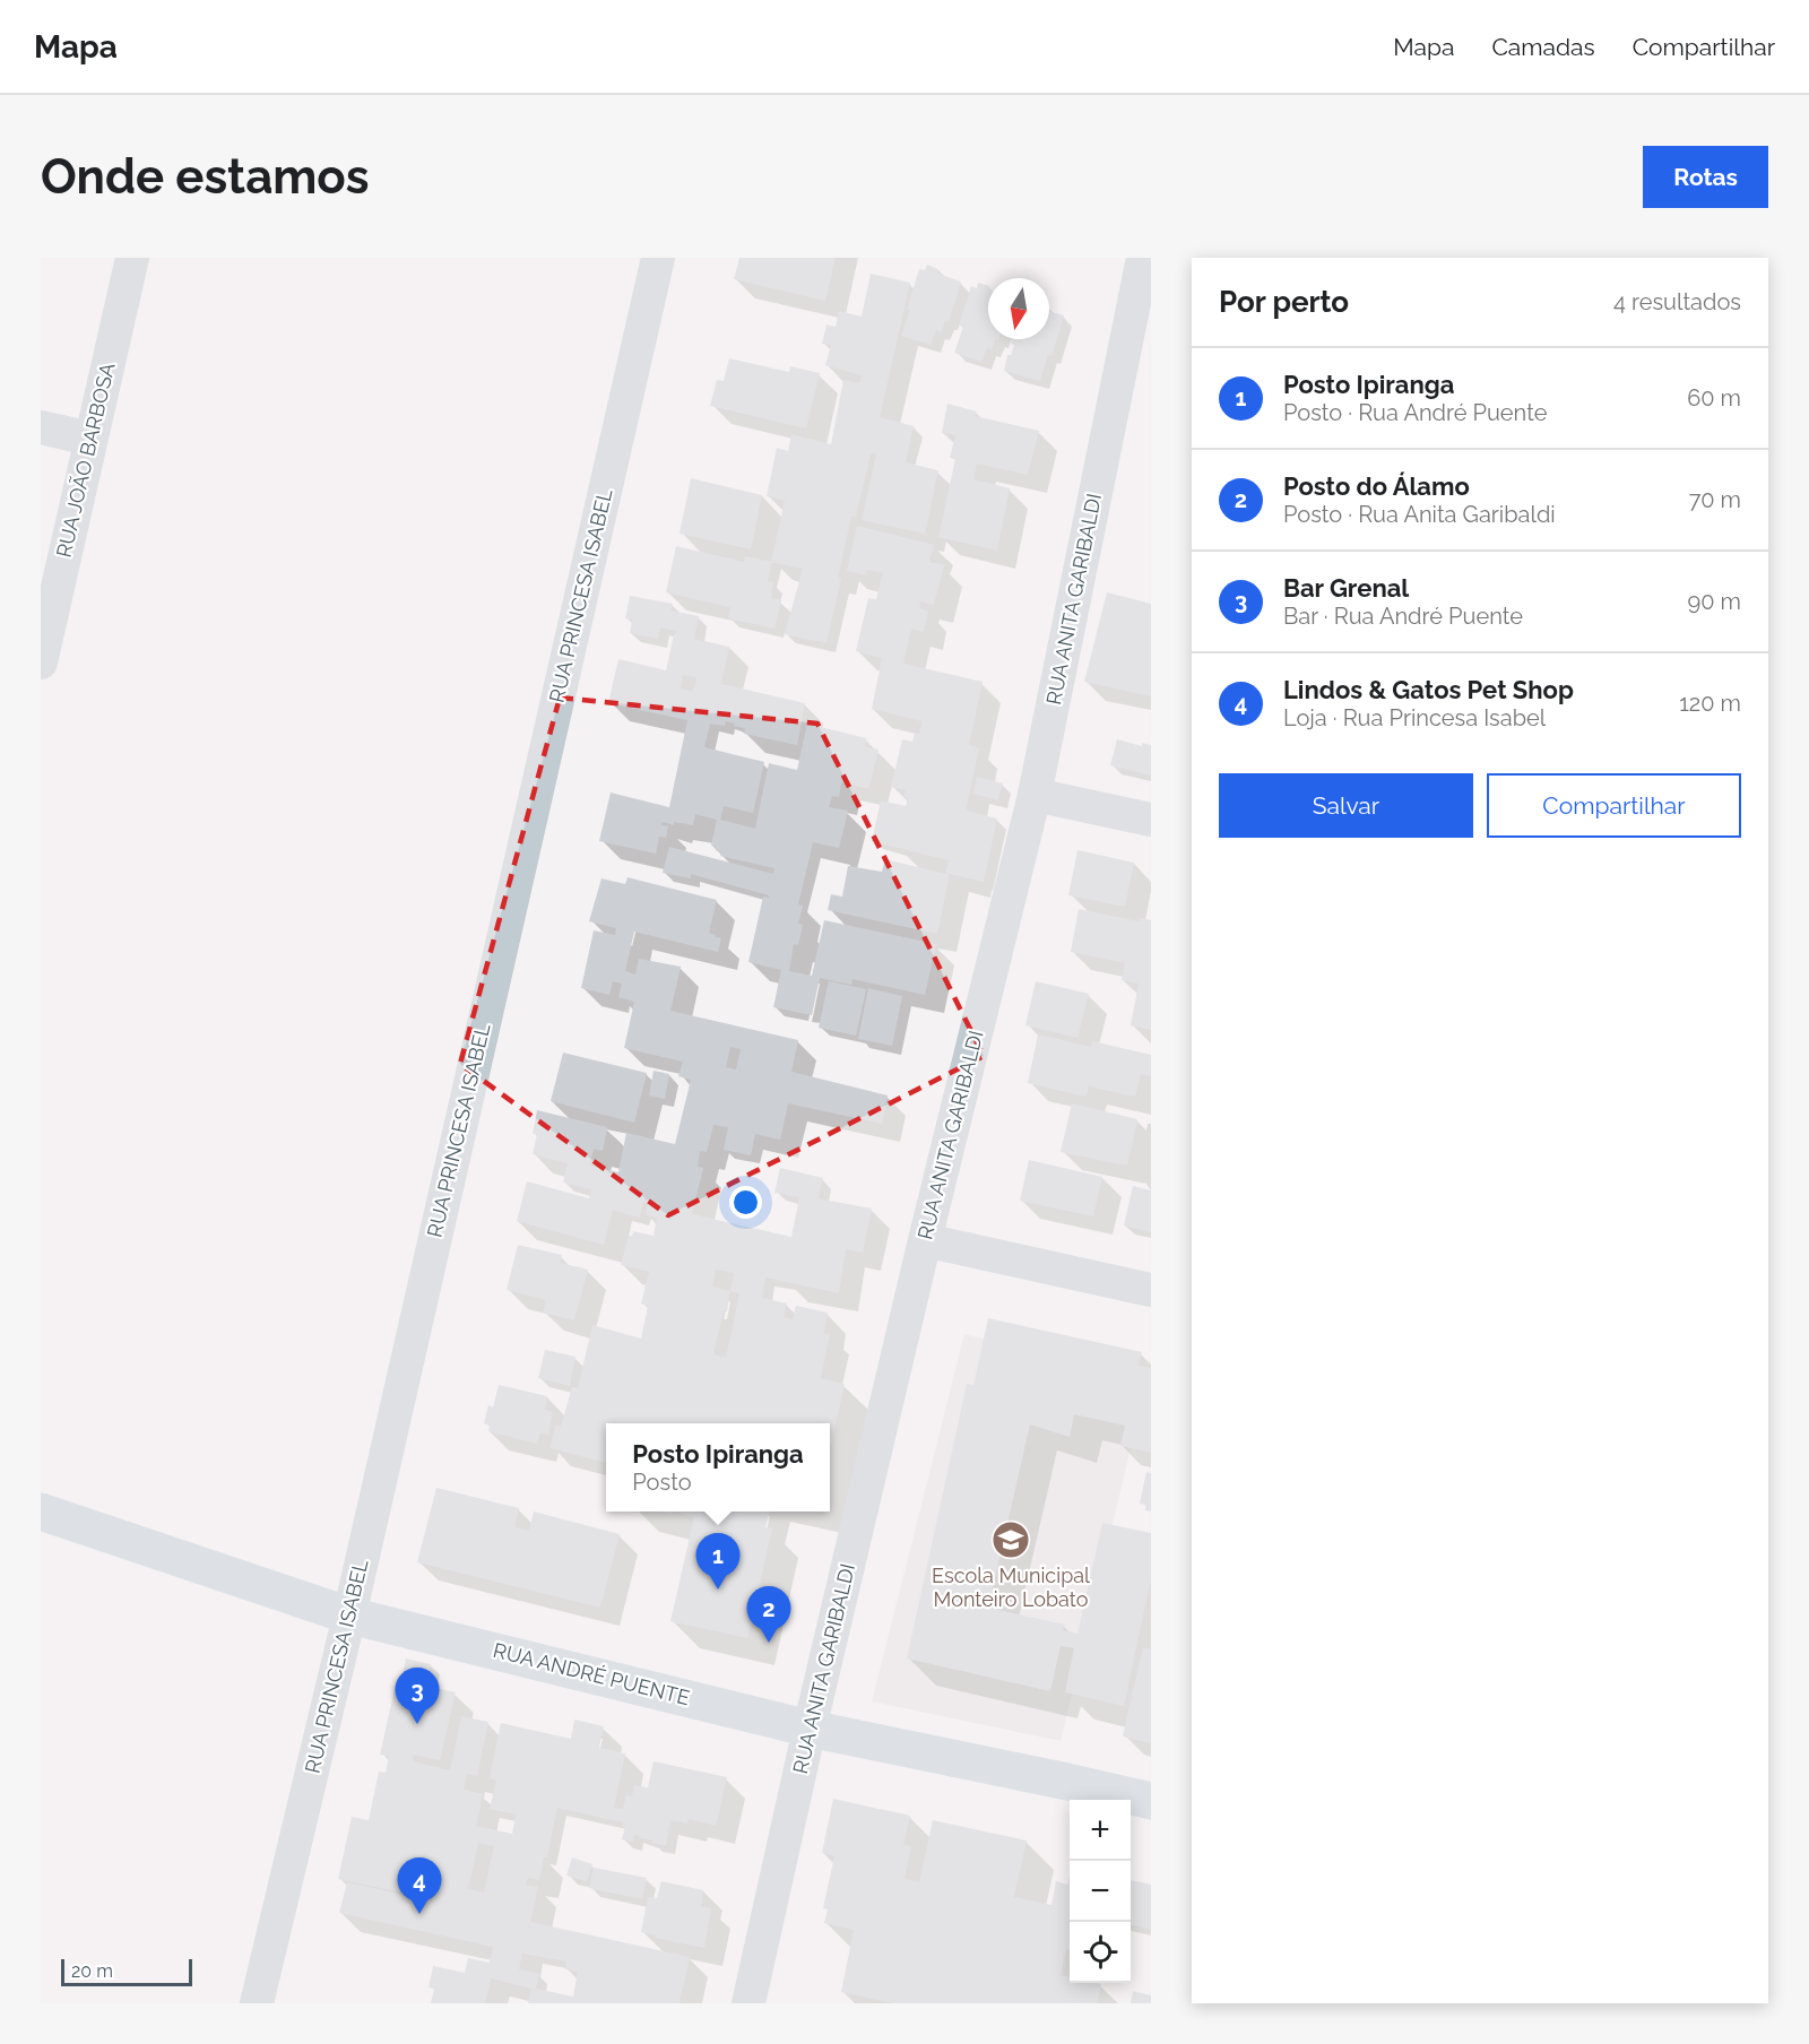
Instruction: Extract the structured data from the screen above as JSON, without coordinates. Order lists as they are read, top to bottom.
{
  "streets": {
    "main road": ["RUA ANDRÉ PUENTE"],
    "street": ["RUA JOÃO BARBOSA", "RUA PRINCESA ISABEL", "RUA ANITA GARIBALDI"]
  },
  "crossings": [
    ["RUA PRINCESA ISABEL", "RUA ANDRÉ PUENTE"],
    ["RUA ANITA GARIBALDI", "RUA ANDRÉ PUENTE"]
  ],
  "places": {
    "school or university": ["Escola Municipal Monteiro Lobato"]
  },
  "scale_bar": "20 m",
  "north": "bottom",
  "page": {
    "header": "Mapa",
    "nav": ["Mapa", "Camadas", "Compartilhar"],
    "buttons": [
      "Rotas",
      ["Salvar", "Compartilhar"]
    ],
    "title": "Onde estamos",
    "heading": ["Por perto", "4 resultados"],
    "list": [
      {
        "mark": "1",
        "name": "Posto Ipiranga",
        "note": "Posto · Rua André Puente",
        "value": "60 m"
      },
      {
        "mark": "2",
        "name": "Posto do Álamo",
        "note": "Posto · Rua Anita Garibaldi",
        "value": "70 m"
      },
      {
        "mark": "3",
        "name": "Bar Grenal",
        "note": "Bar · Rua André Puente",
        "value": "90 m"
      },
      {
        "mark": "4",
        "name": "Lindos & Gatos Pet Shop",
        "note": "Loja · Rua Princesa Isabel",
        "value": "120 m"
      }
    ],
    "popup": ["Posto Ipiranga", "Posto"],
    "pins": [
      "1",
      "2",
      "3",
      "4"
    ],
    "map_buttons": ["+", "−"],
    "scale": "20 m"
  }
}
